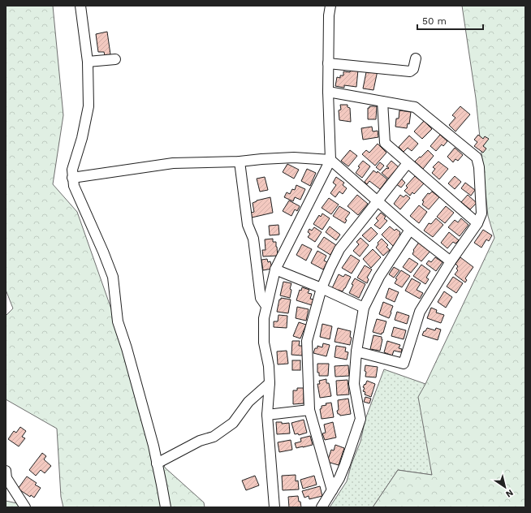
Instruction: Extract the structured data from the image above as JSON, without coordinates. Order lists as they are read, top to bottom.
{
  "scale_bar": "50 m",
  "north": "bottom right"
}
